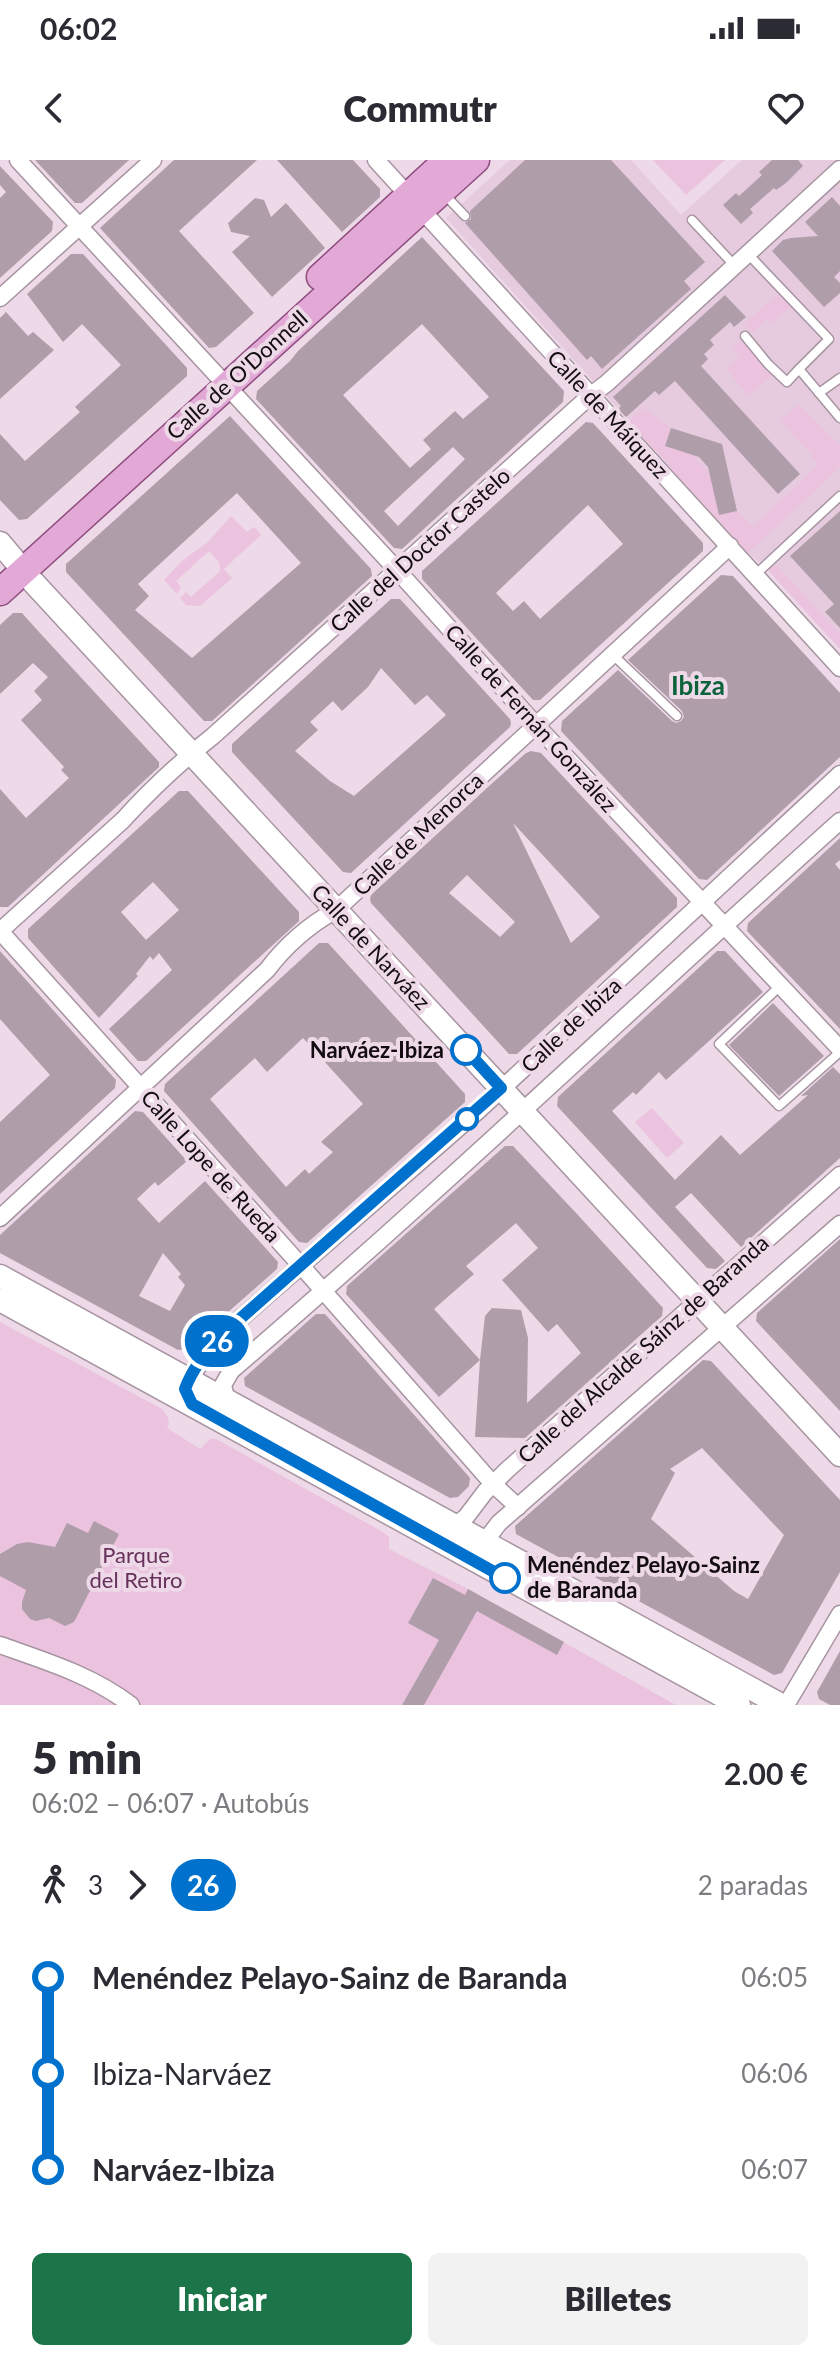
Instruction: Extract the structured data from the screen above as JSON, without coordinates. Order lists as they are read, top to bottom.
{
  "streets": {
    "main road": ["Calle de O'Donnell", "Calle de Narváez"],
    "street": [
      "Calle de Máiquez",
      "Calle del Doctor Castelo",
      "Calle de Fernán González",
      "Calle de Menorca",
      "Calle de Ibiza",
      "Calle Lope de Rueda",
      "Calle del Alcalde Sáinz de Baranda"
    ]
  },
  "crossings": [
    ["Calle de O'Donnell", "Calle de Máiquez"],
    ["Calle de O'Donnell", "Calle de Fernán González"],
    ["Calle de O'Donnell", "Calle de Narváez"],
    ["Calle de Máiquez", "Calle del Doctor Castelo"],
    ["Calle de Máiquez", "Calle de Menorca"],
    ["Calle del Doctor Castelo", "Calle de Fernán González"],
    ["Calle del Doctor Castelo", "Calle de Narváez"],
    ["Calle del Doctor Castelo", "Calle Lope de Rueda"],
    ["Calle de Fernán González", "Calle de Menorca"],
    ["Calle de Fernán González", "Calle de Ibiza"],
    ["Calle de Menorca", "Calle de Narváez"],
    ["Calle de Menorca", "Calle Lope de Rueda"],
    ["Calle de Narváez", "Calle de Ibiza"],
    ["Calle de Narváez", "Calle del Alcalde Sáinz de Baranda"],
    ["Calle de Ibiza", "Calle Lope de Rueda"],
    ["Calle Lope de Rueda", "Calle del Alcalde Sáinz de Baranda"]
  ],
  "districts": ["Ibiza"],
  "parks": ["Parque del Retiro"],
  "places": ["Narváez-Ibiza", "Menéndez Pelayo-Sainz de Baranda"],
  "lines": ["bus line 26"],
  "page": {
    "status": "06:02",
    "header": "Commutr",
    "on_map": "26",
    "heading": ["5 min", "06:02 – 06:07 · Autobús", "2.00 €"],
    "legs": ["3", "26", "2 paradas"],
    "list": [
      {
        "name": "Menéndez Pelayo-Sainz de Baranda",
        "value": "06:05"
      },
      {
        "name": "Ibiza-Narváez",
        "value": "06:06"
      },
      {
        "name": "Narváez-Ibiza",
        "value": "06:07"
      }
    ],
    "buttons": ["Iniciar", "Billetes"]
  }
}
